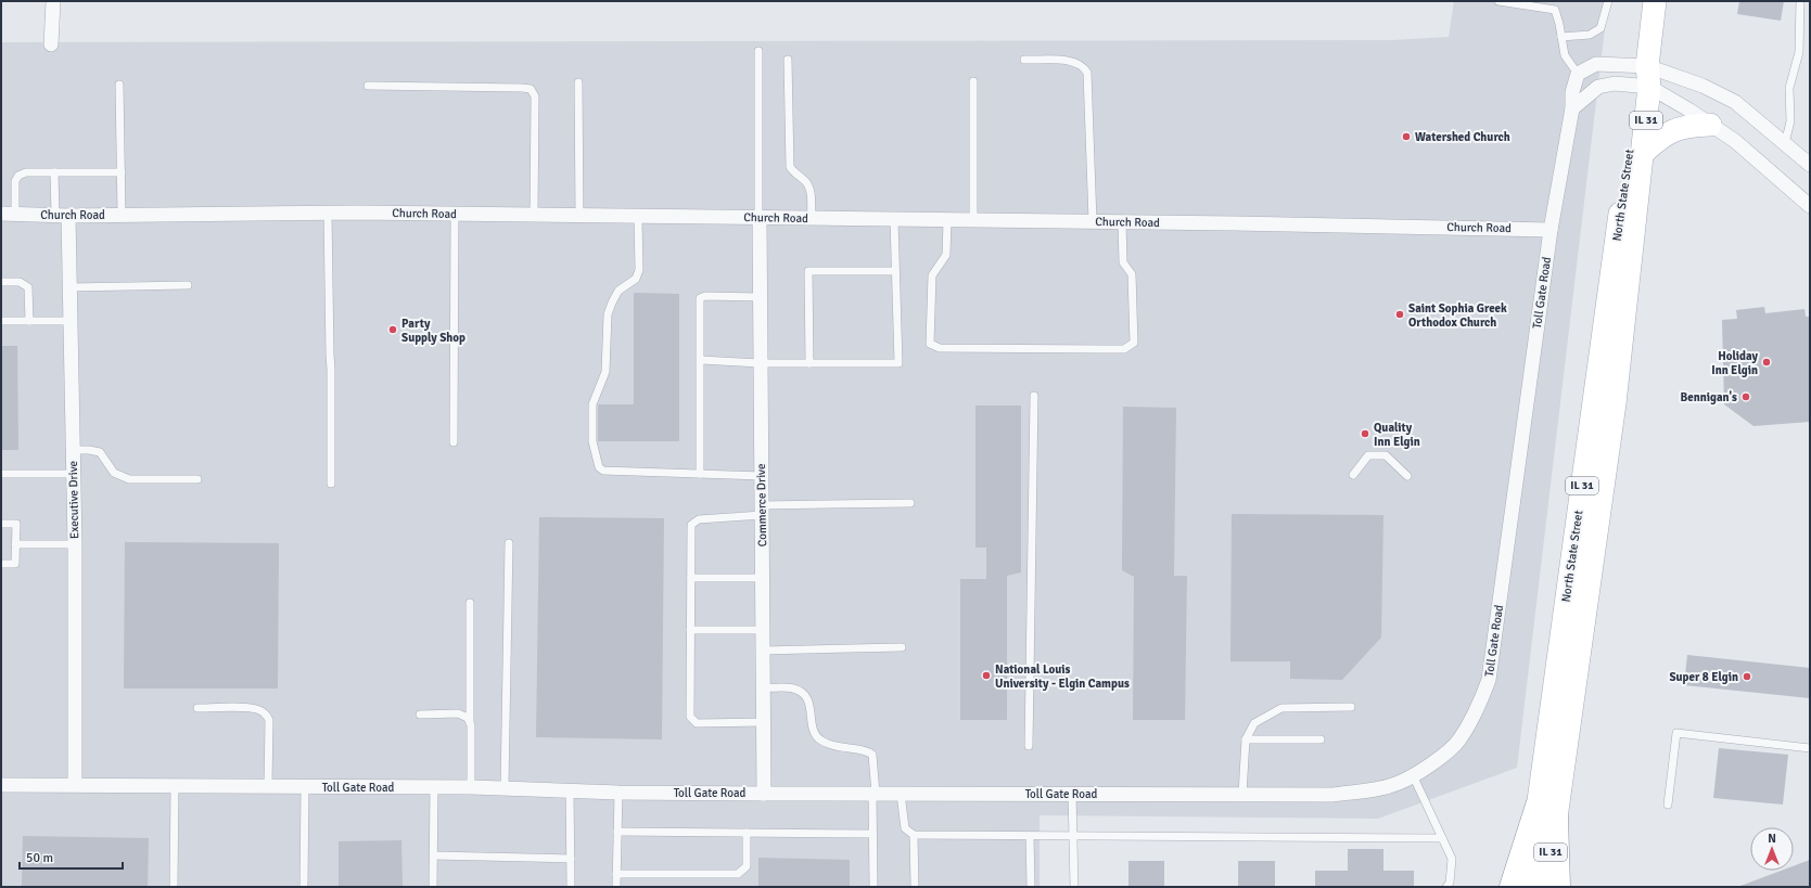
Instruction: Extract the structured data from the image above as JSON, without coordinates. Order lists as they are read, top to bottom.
{
  "streets": {
    "main road": ["IL 31", "North State Street"],
    "street": [
      "Church Road",
      "Toll Gate Road",
      "Executive Drive",
      "Commerce Drive"
    ]
  },
  "crossings": [
    ["IL 31", "North State Street"],
    ["Church Road", "Toll Gate Road"],
    ["Church Road", "Executive Drive"],
    ["Church Road", "Commerce Drive"],
    ["Toll Gate Road", "Executive Drive"],
    ["Toll Gate Road", "Commerce Drive"]
  ],
  "places": [
    "Watershed Church",
    "Saint Sophia Greek Orthodox Church",
    "Party Supply Shop",
    "Holiday Inn Elgin",
    "Bennigan's",
    "Quality Inn Elgin",
    "National Louis University - Elgin Campus",
    "Super 8 Elgin"
  ],
  "scale_bar": "50 m",
  "north": "top"
}
